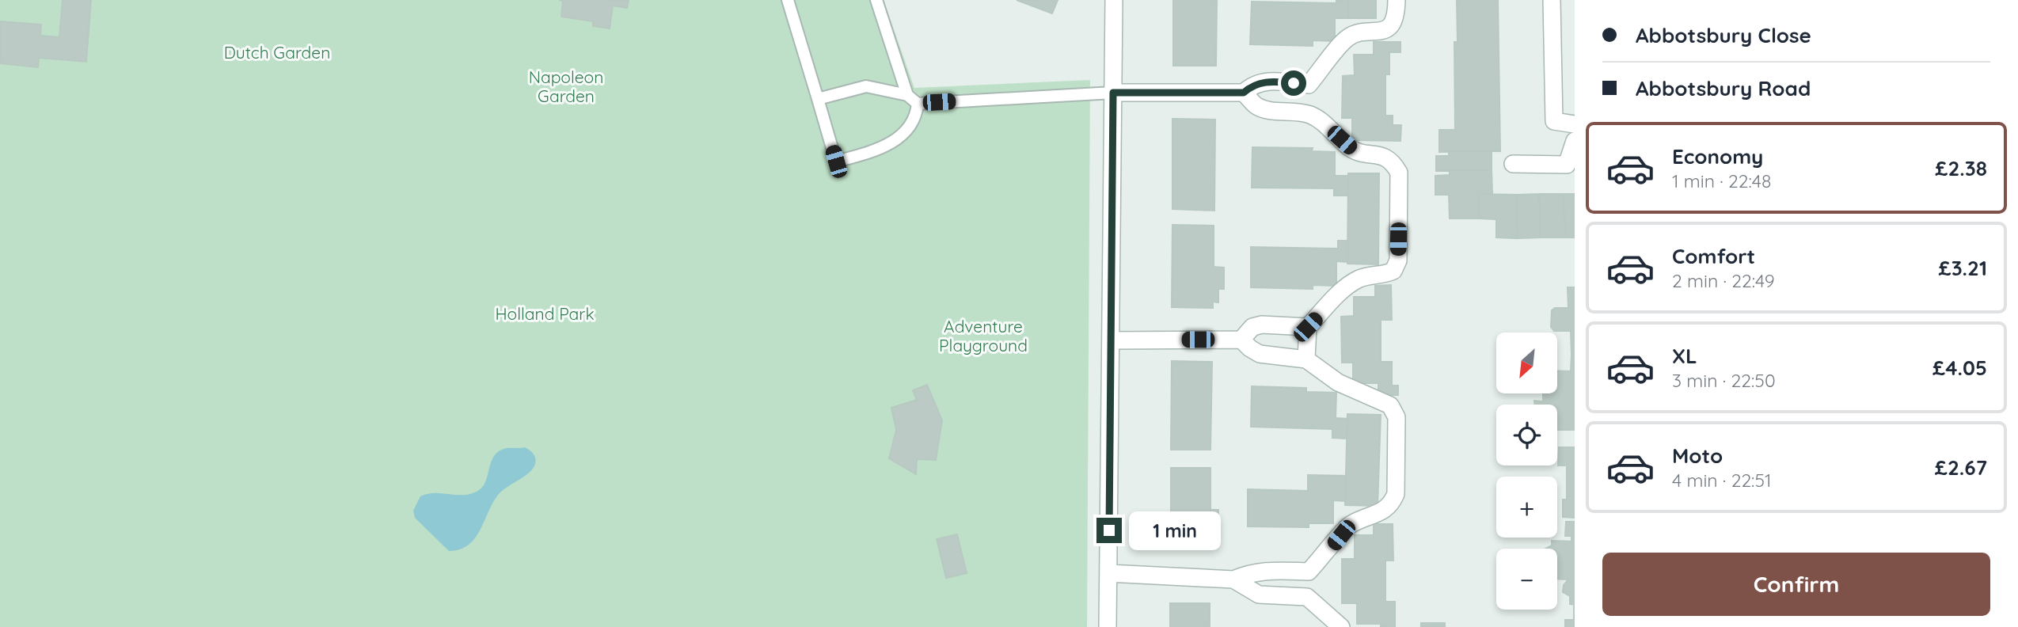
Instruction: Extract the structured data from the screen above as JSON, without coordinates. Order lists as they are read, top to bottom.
{
  "parks": [
    "Dutch Garden",
    "Napoleon Garden",
    "Holland Park",
    "Adventure Playground"
  ],
  "north": "bottom left",
  "page": {
    "banner": ["Abbotsbury Close", "Abbotsbury Road"],
    "list": [
      {
        "name": "Economy",
        "note": "1 min · 22:48",
        "value": "£2.38"
      },
      {
        "name": "Comfort",
        "note": "2 min · 22:49",
        "value": "£3.21"
      },
      {
        "name": "XL",
        "note": "3 min · 22:50",
        "value": "£4.05"
      },
      {
        "name": "Moto",
        "note": "4 min · 22:51",
        "value": "£2.67"
      }
    ],
    "map_buttons": ["+", "−"],
    "bubble": "1 min",
    "buttons": "Confirm"
  }
}
